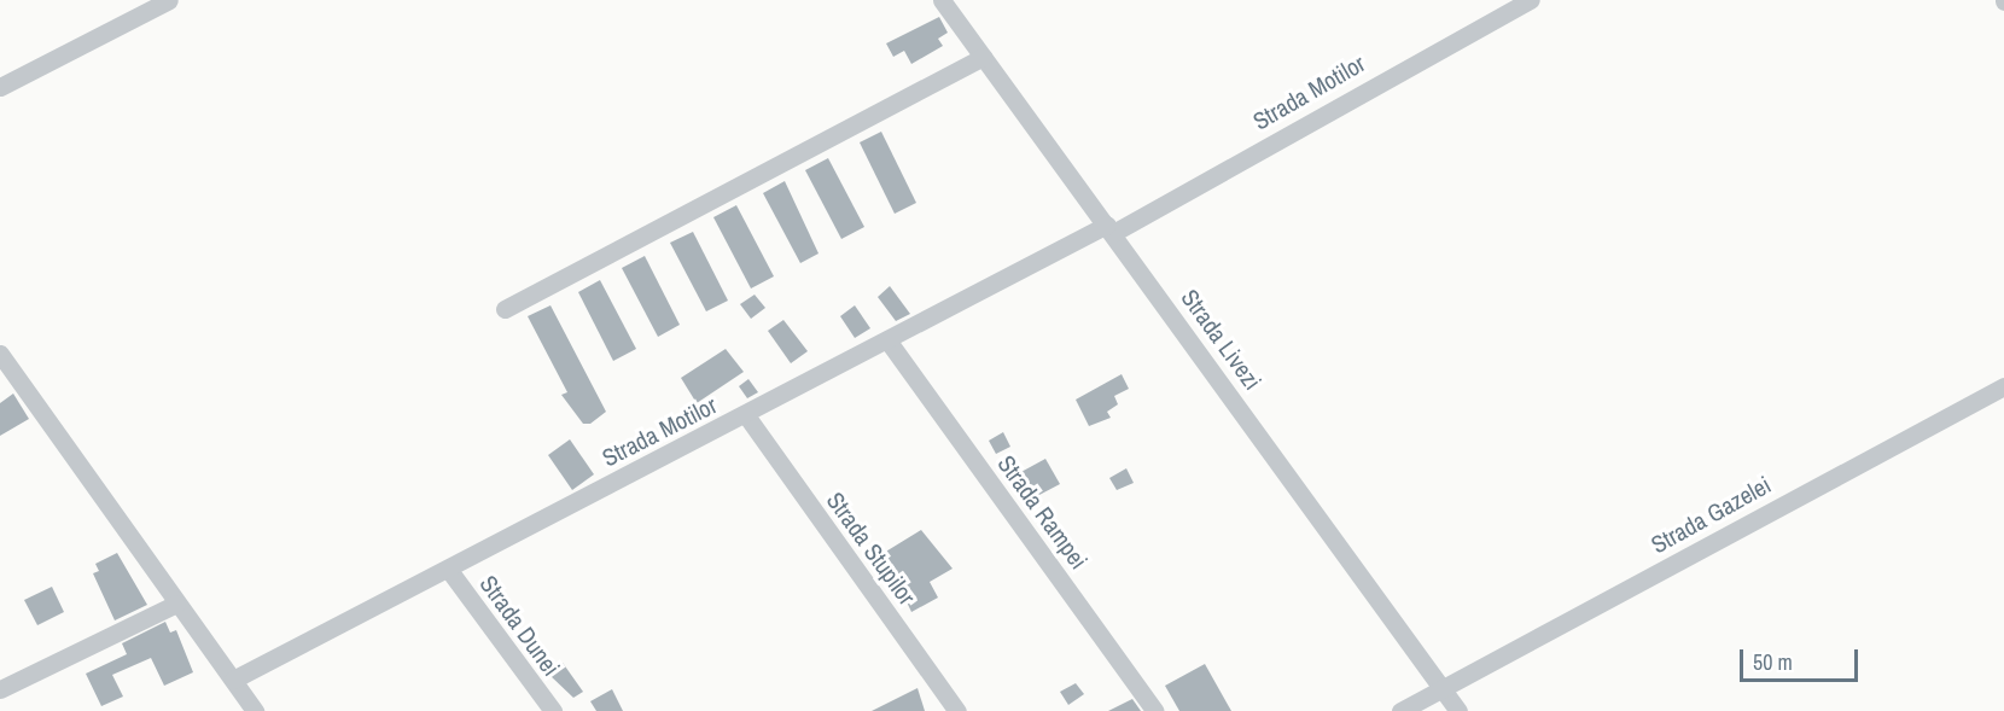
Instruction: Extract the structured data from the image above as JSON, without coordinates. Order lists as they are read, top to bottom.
{
  "streets": {
    "street": [
      "Strada Motilor",
      "Strada Livezi",
      "Strada Rampei",
      "Strada Gazelei",
      "Strada Stupilor",
      "Strada Dunei"
    ]
  },
  "crossings": [
    ["Strada Motilor", "Strada Livezi"],
    ["Strada Motilor", "Strada Rampei"],
    ["Strada Motilor", "Strada Stupilor"],
    ["Strada Motilor", "Strada Dunei"],
    ["Strada Livezi", "Strada Gazelei"]
  ],
  "scale_bar": "50 m"
}
